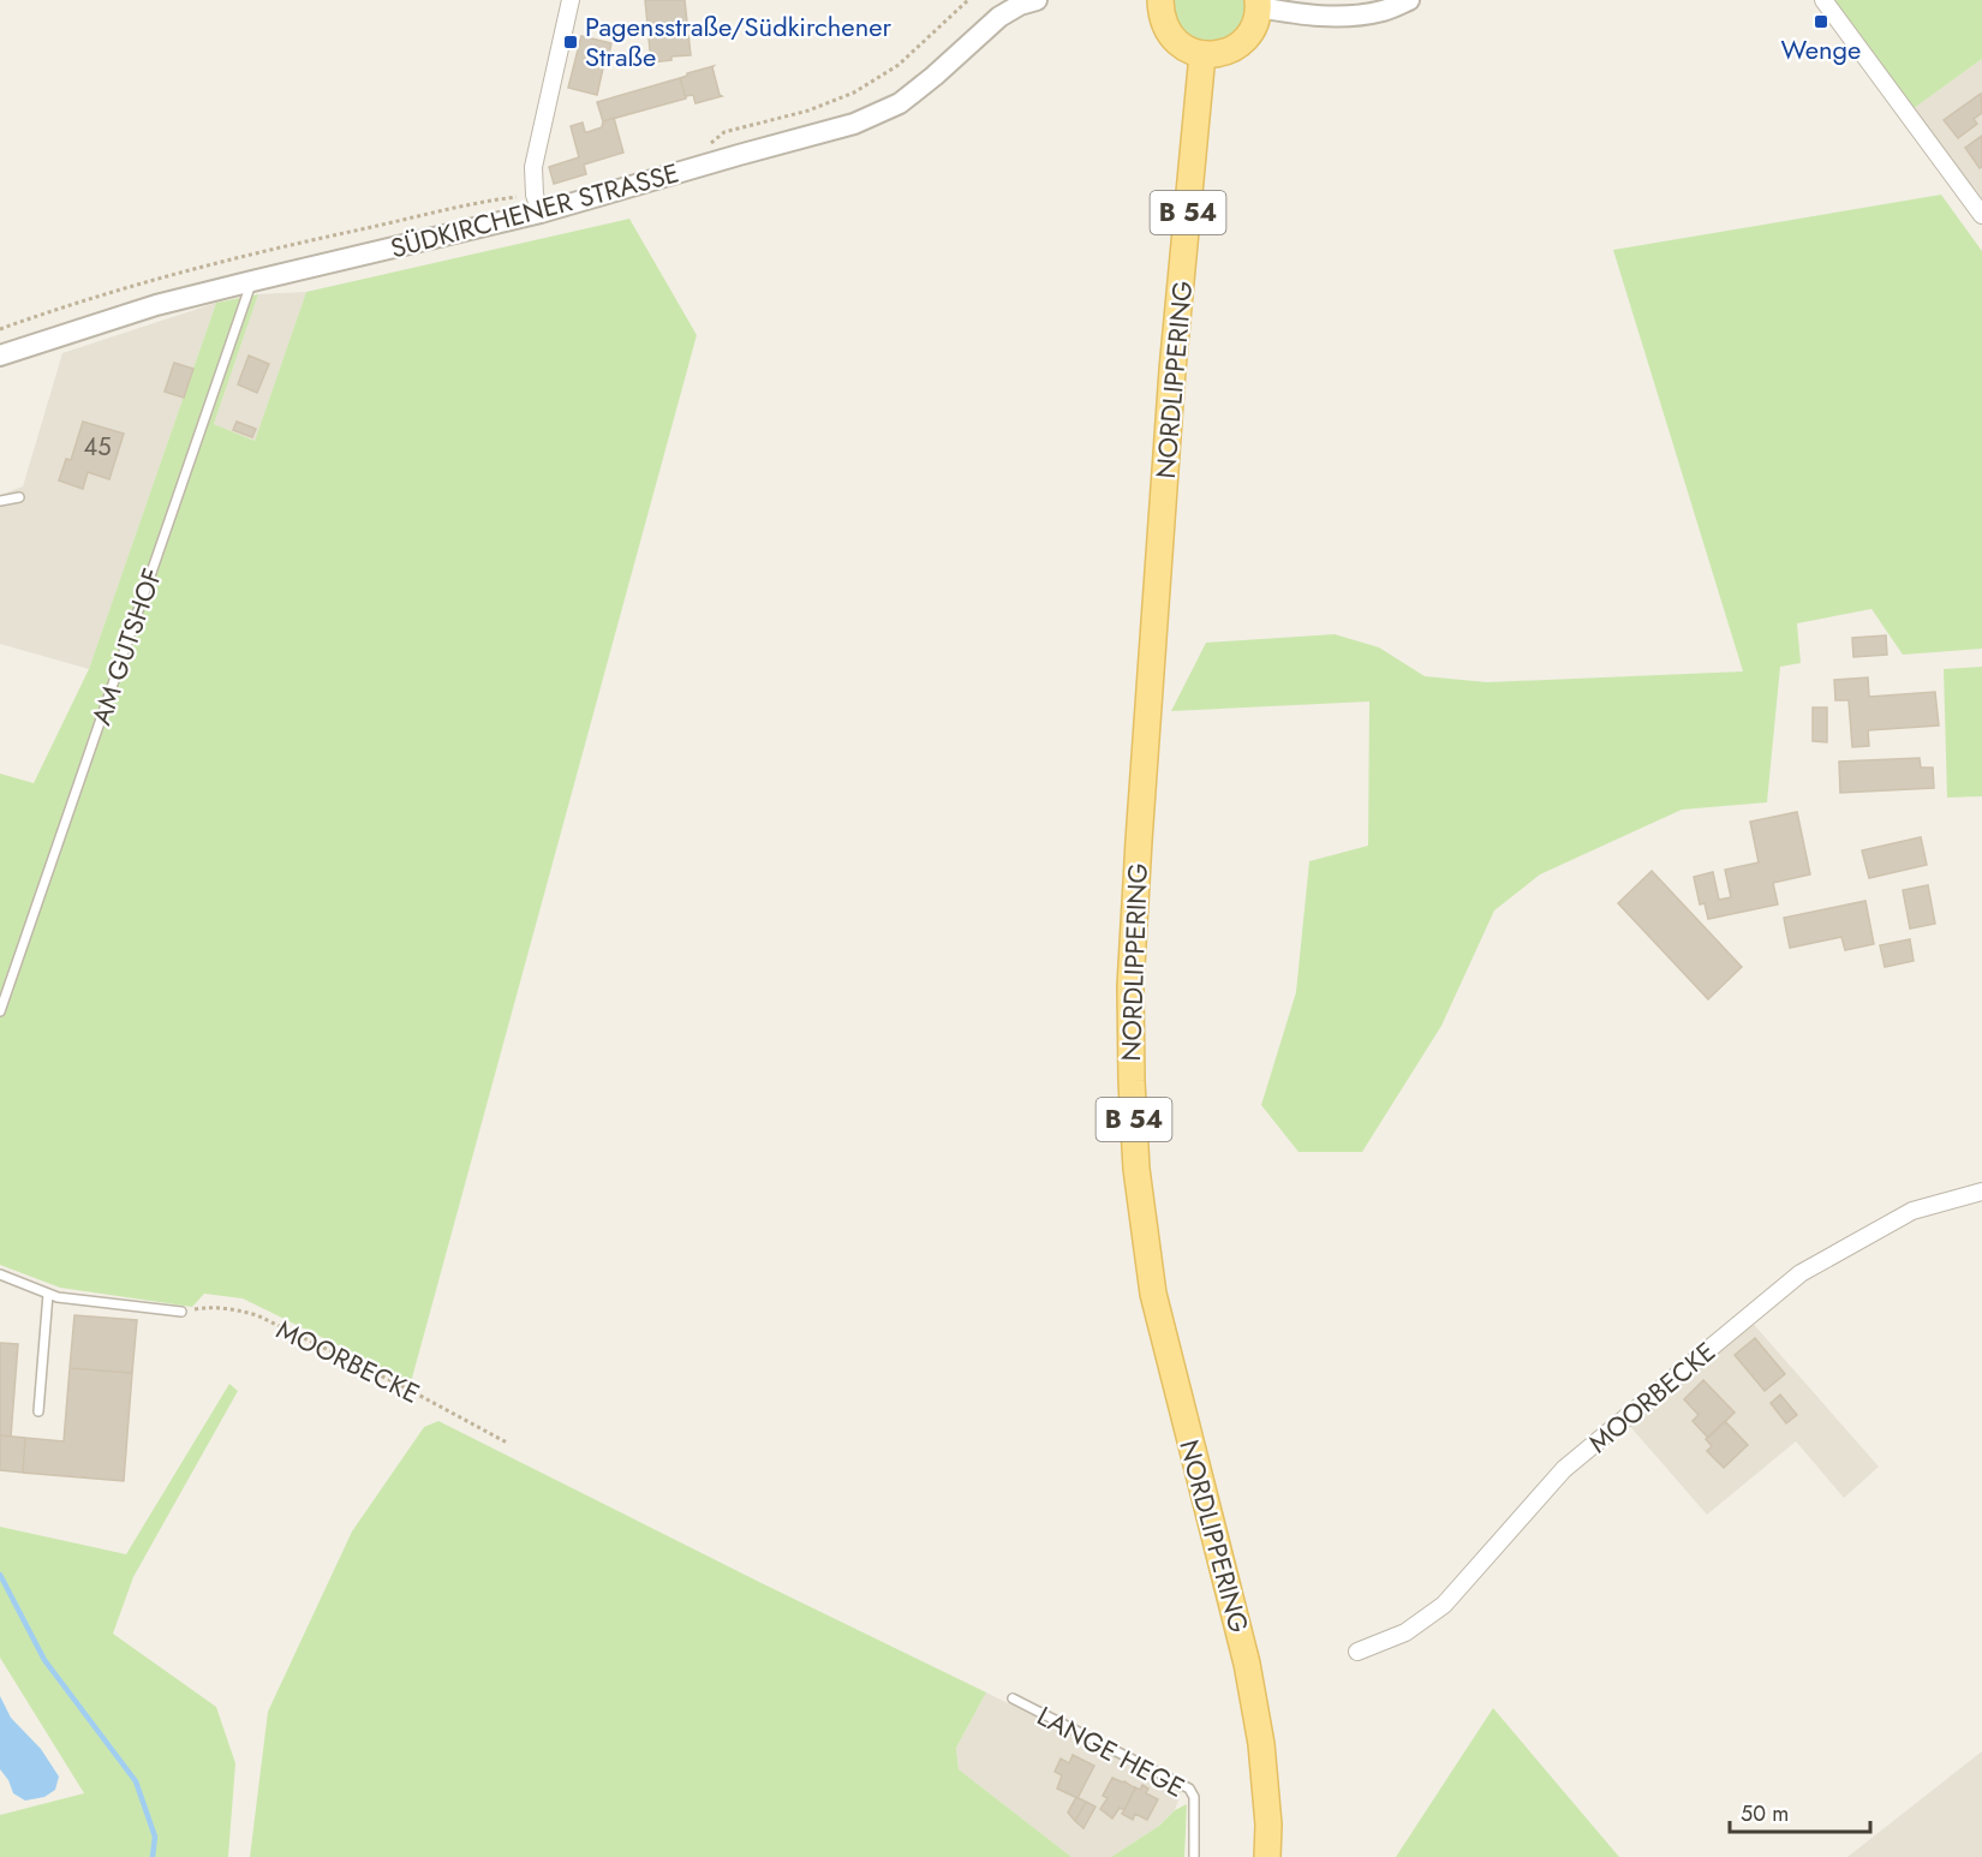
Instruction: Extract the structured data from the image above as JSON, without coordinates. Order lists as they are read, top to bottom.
{
  "streets": {
    "main road": ["B 54", "NORDLIPPERING"],
    "street": ["SÜDKIRCHENER STRASSE", "MOORBECKE"],
    "lane": ["AM GUTSHOF", "LANGE HEGE"]
  },
  "crossings": [
    ["SÜDKIRCHENER STRASSE", "AM GUTSHOF"]
  ],
  "places": {
    "transit": ["Wenge", "Pagensstraße/Südkirchener Straße"]
  },
  "house_numbers": ["45"],
  "scale_bar": "50 m"
}
